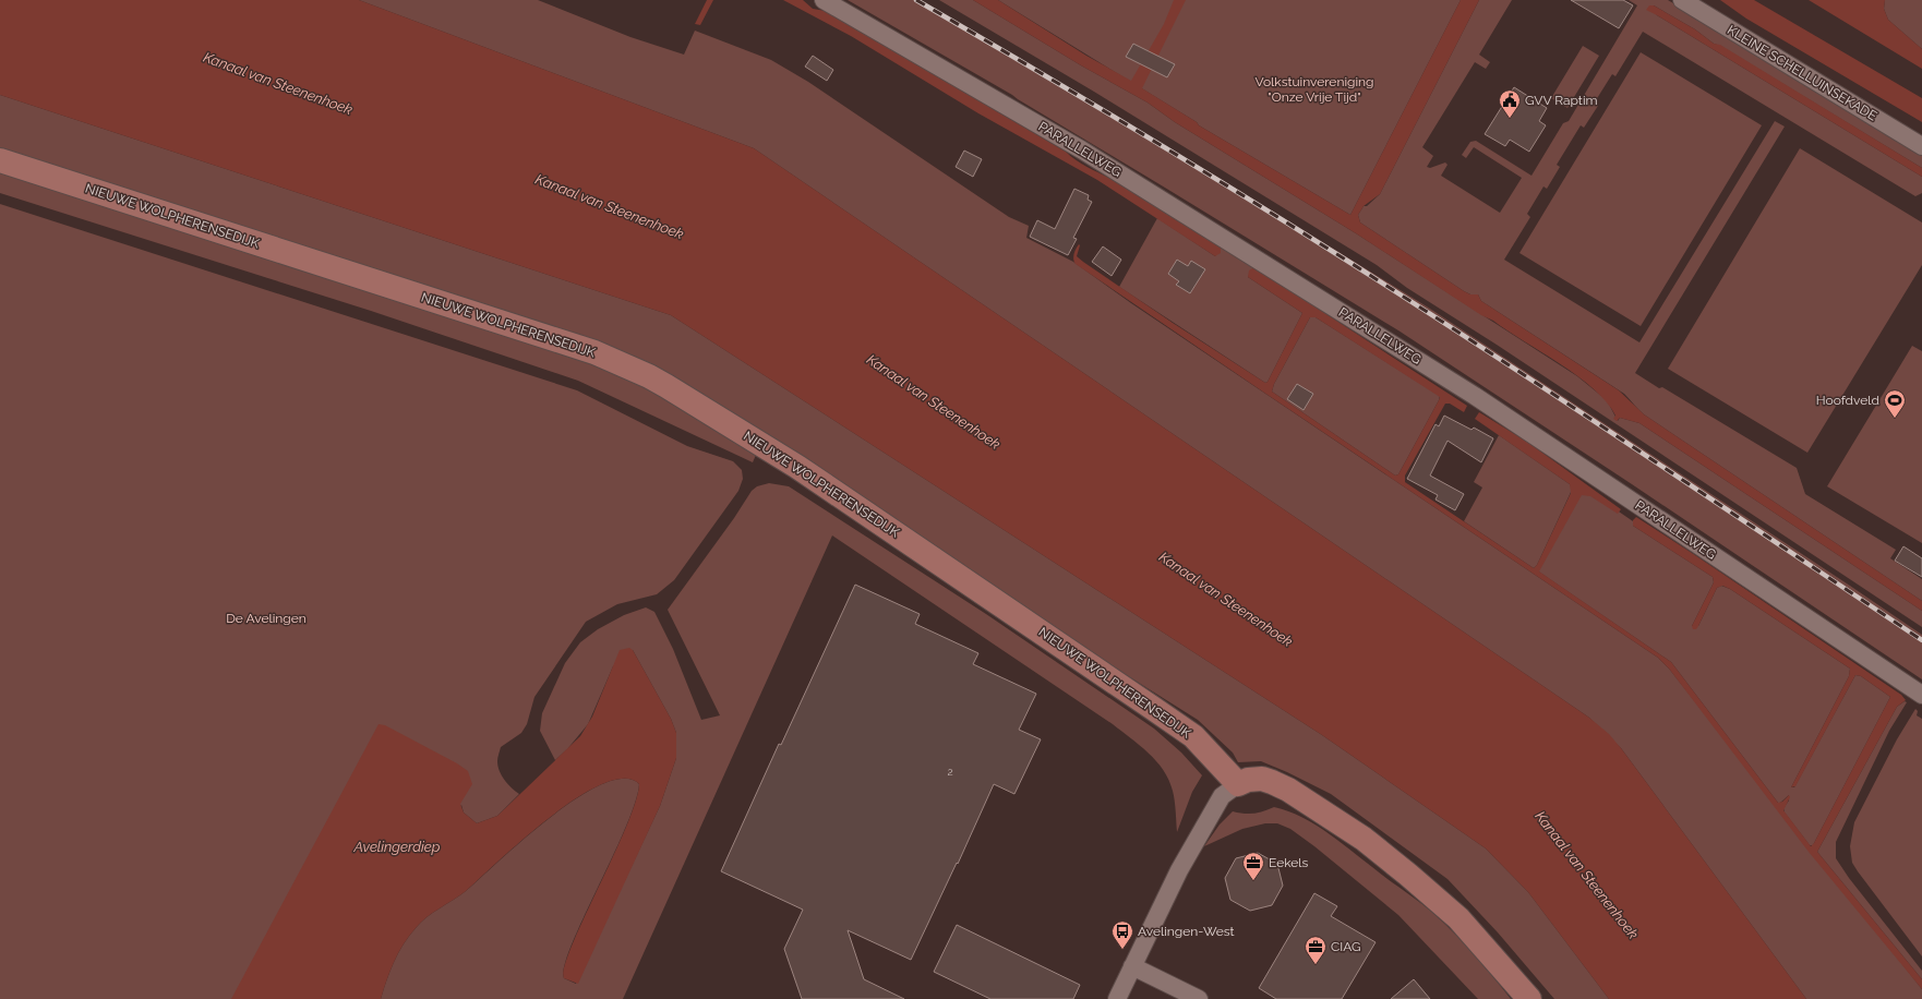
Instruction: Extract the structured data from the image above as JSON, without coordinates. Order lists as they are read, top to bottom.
{
  "streets": {
    "street": ["KLEINE SCHELLUINSEKADE", "PARALLELWEG", "NIEUWE WOLPHERENSEDIJK"]
  },
  "water": ["Kanaal van Steenenhoek", "Avelingerdiep"],
  "parks": ["Volkstuinvereniging \"Onze Vrije Tijd\"", "De Avelingen"],
  "places": {
    "public building": ["GVV Raptim"],
    "sports": ["Hoofdveld"],
    "office": ["Eekels", "CIAG"],
    "bus stop": ["Avelingen-West"]
  },
  "house_numbers": ["2"]
}
